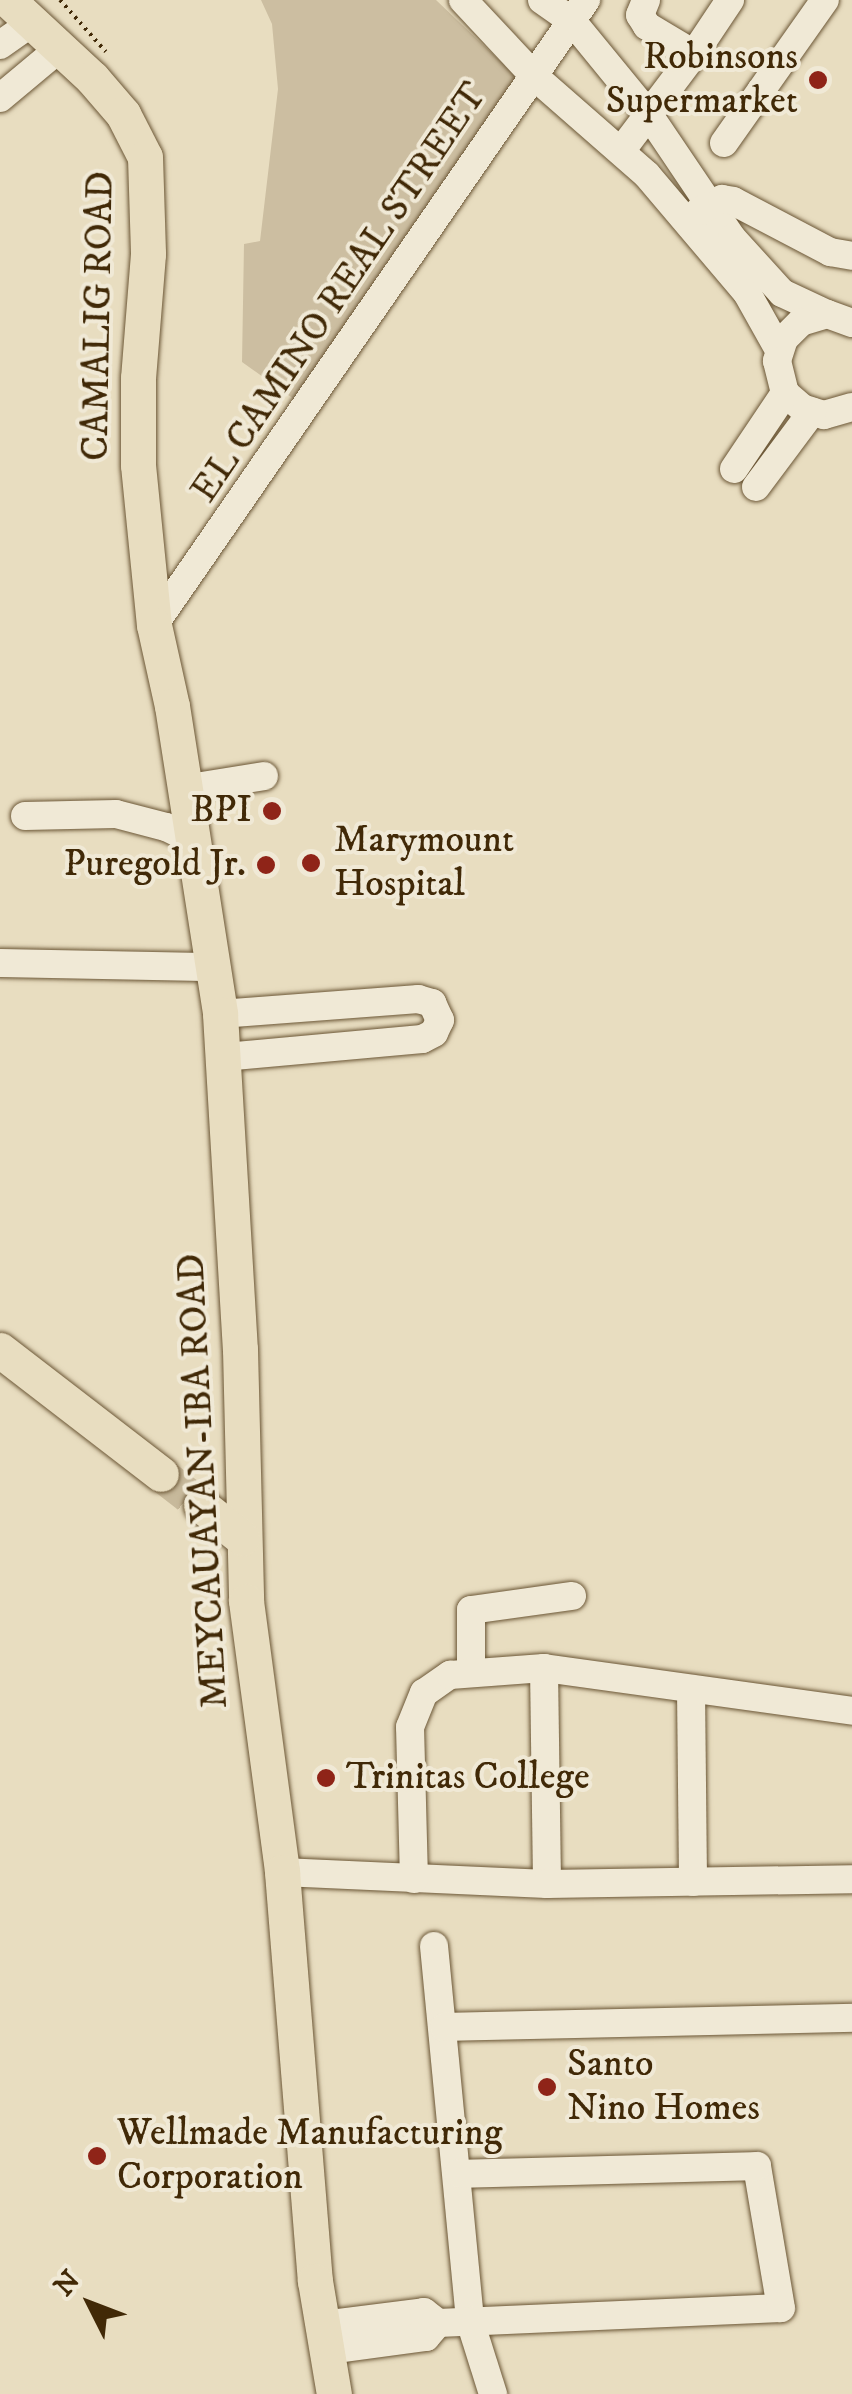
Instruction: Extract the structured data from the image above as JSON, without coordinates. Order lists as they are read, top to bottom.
{
  "streets": {
    "main road": ["CAMALIG ROAD", "MEYCAUAYAN-IBA ROAD"],
    "street": ["EL CAMINO REAL STREET"]
  },
  "crossings": [
    ["EL CAMINO REAL STREET", "CAMALIG ROAD"],
    ["EL CAMINO REAL STREET", "MEYCAUAYAN-IBA ROAD"],
    ["CAMALIG ROAD", "MEYCAUAYAN-IBA ROAD"]
  ],
  "places": [
    "Robinsons Supermarket",
    "BPI",
    "Marymount Hospital",
    "Puregold Jr.",
    "Trinitas College",
    "Santo Nino Homes",
    "Wellmade Manufacturing Corporation"
  ],
  "north": "top left"
}
